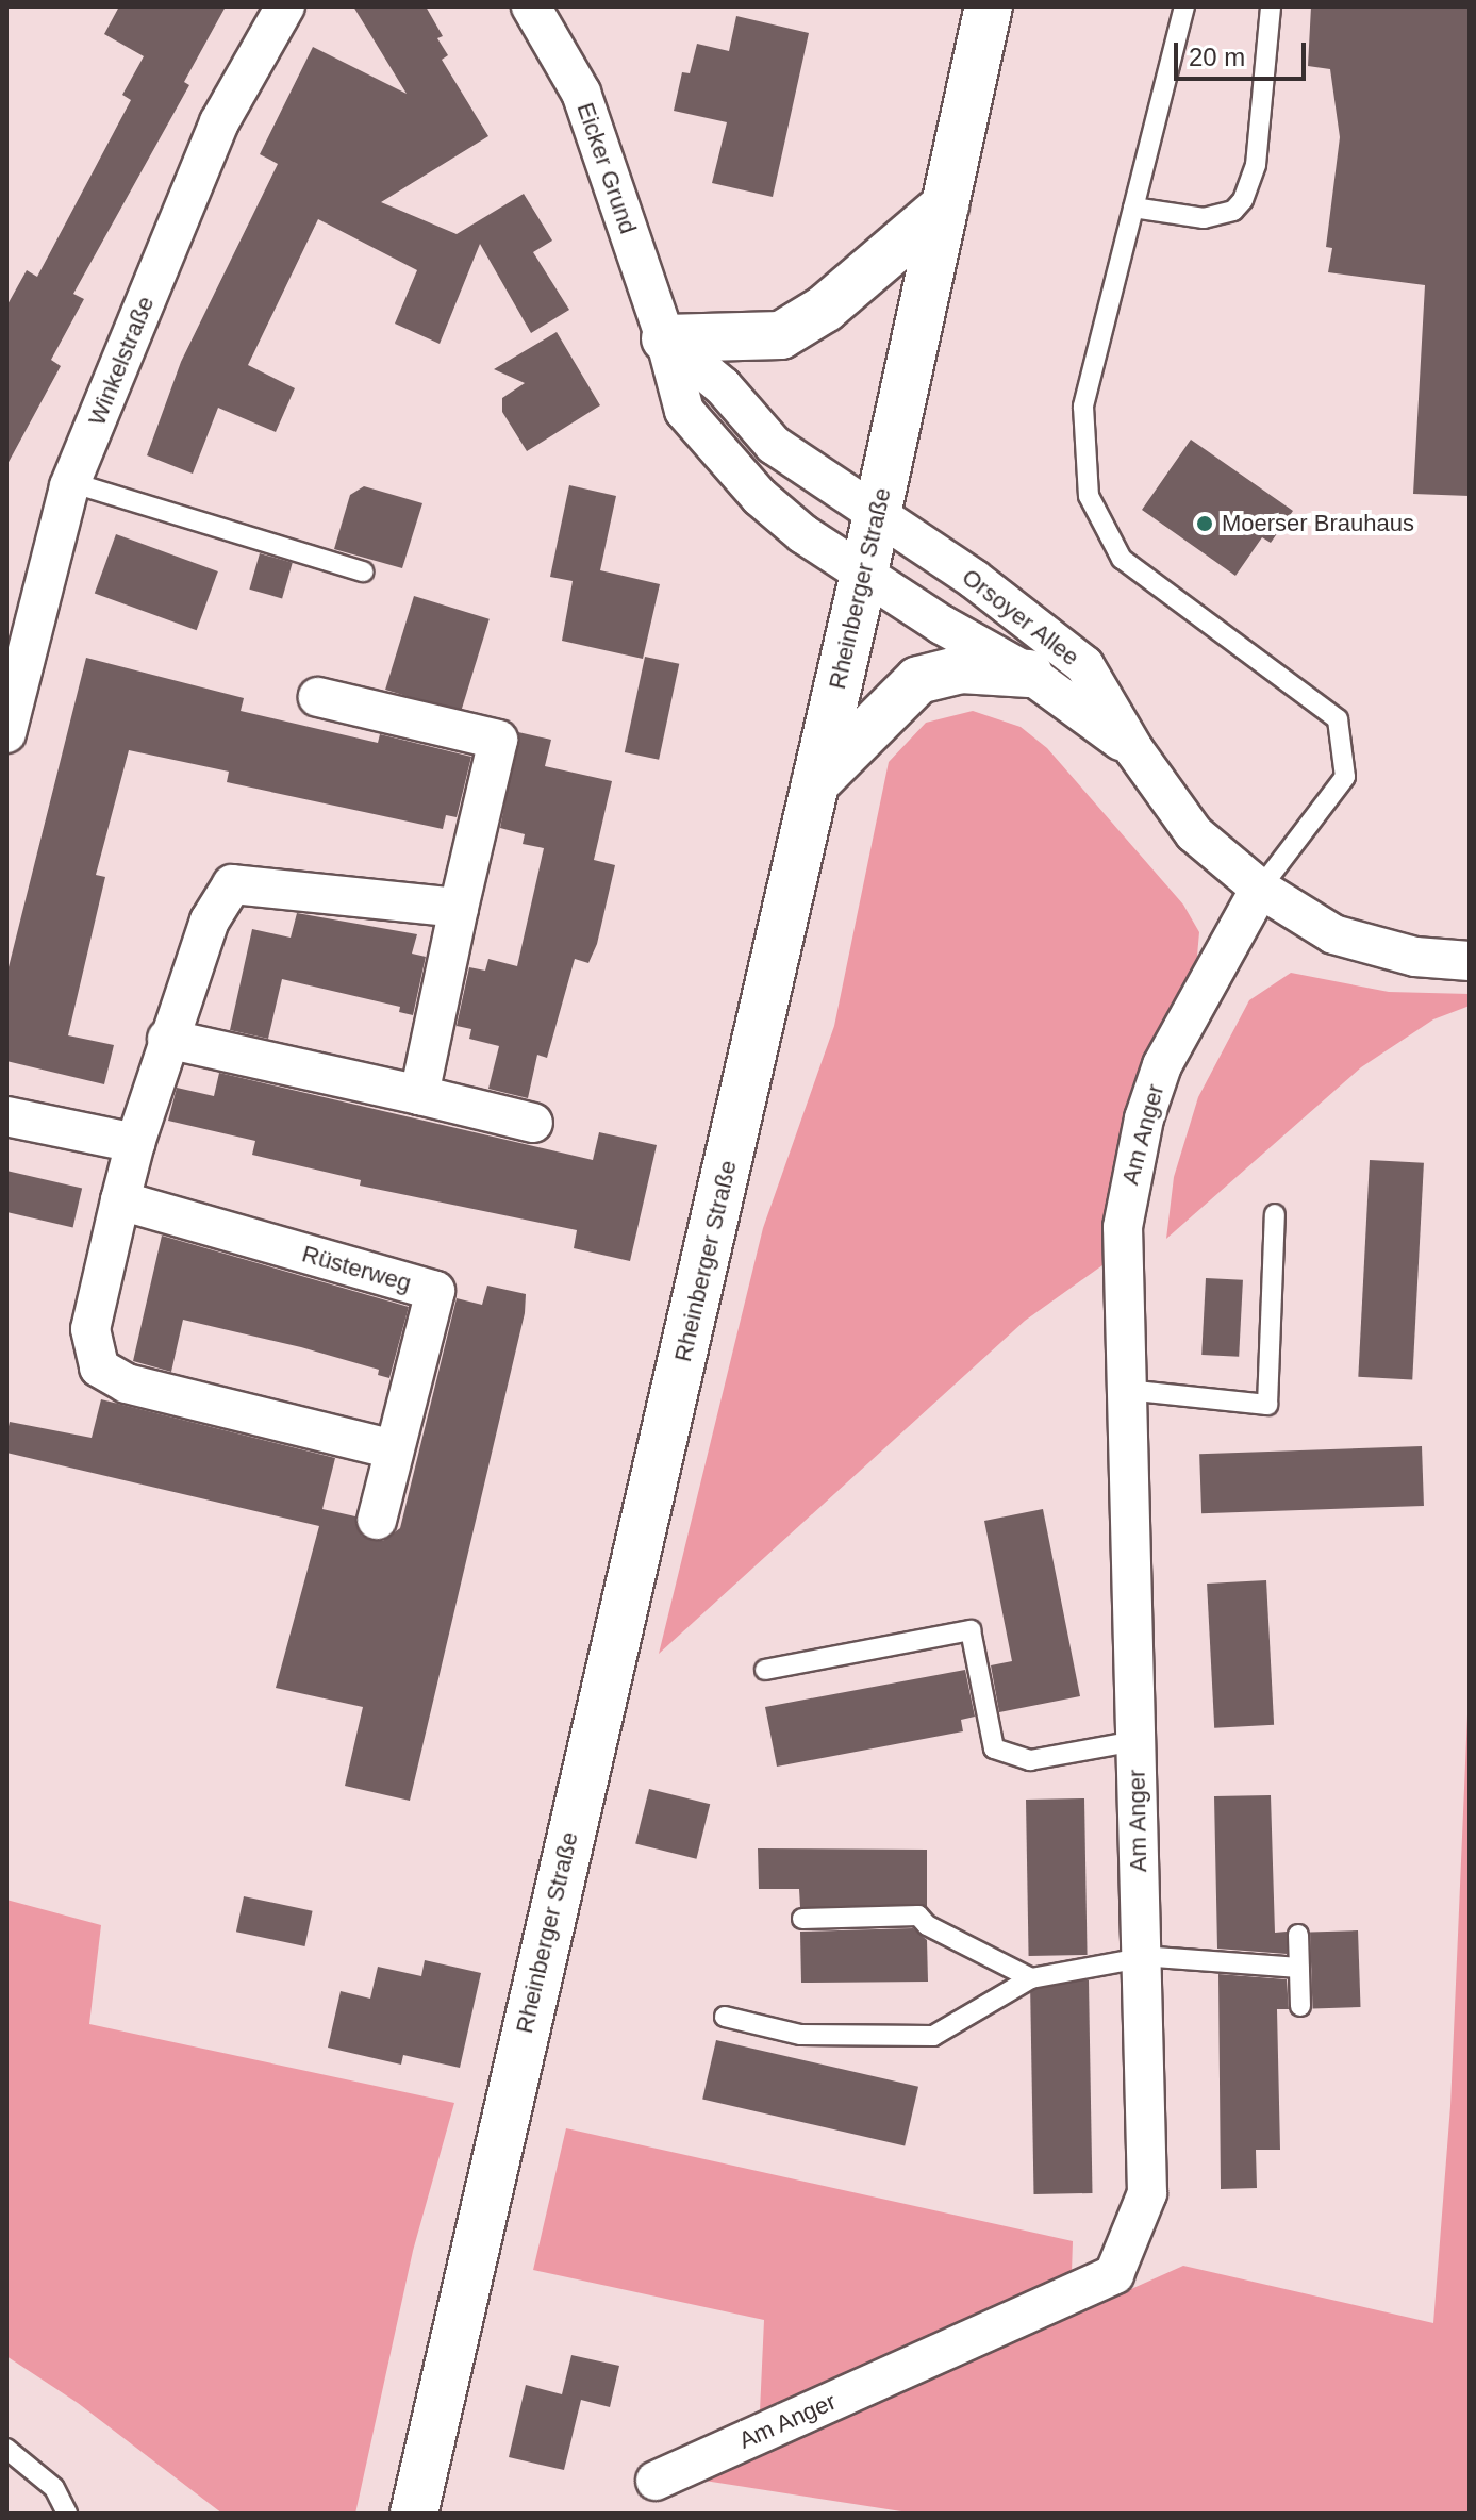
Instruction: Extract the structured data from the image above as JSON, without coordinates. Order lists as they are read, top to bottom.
{
  "streets": {
    "main road": ["Rheinberger Straße"],
    "street": [
      "Eicker Grund",
      "Winkelstraße",
      "Orsoyer Allee",
      "Am Anger",
      "Rüsterweg"
    ]
  },
  "crossings": [
    ["Eicker Grund", "Rheinberger Straße"],
    ["Eicker Grund", "Orsoyer Allee"],
    ["Rheinberger Straße", "Orsoyer Allee"],
    ["Orsoyer Allee", "Am Anger"]
  ],
  "places": ["Moerser Brauhaus"],
  "scale_bar": "20 m"
}
